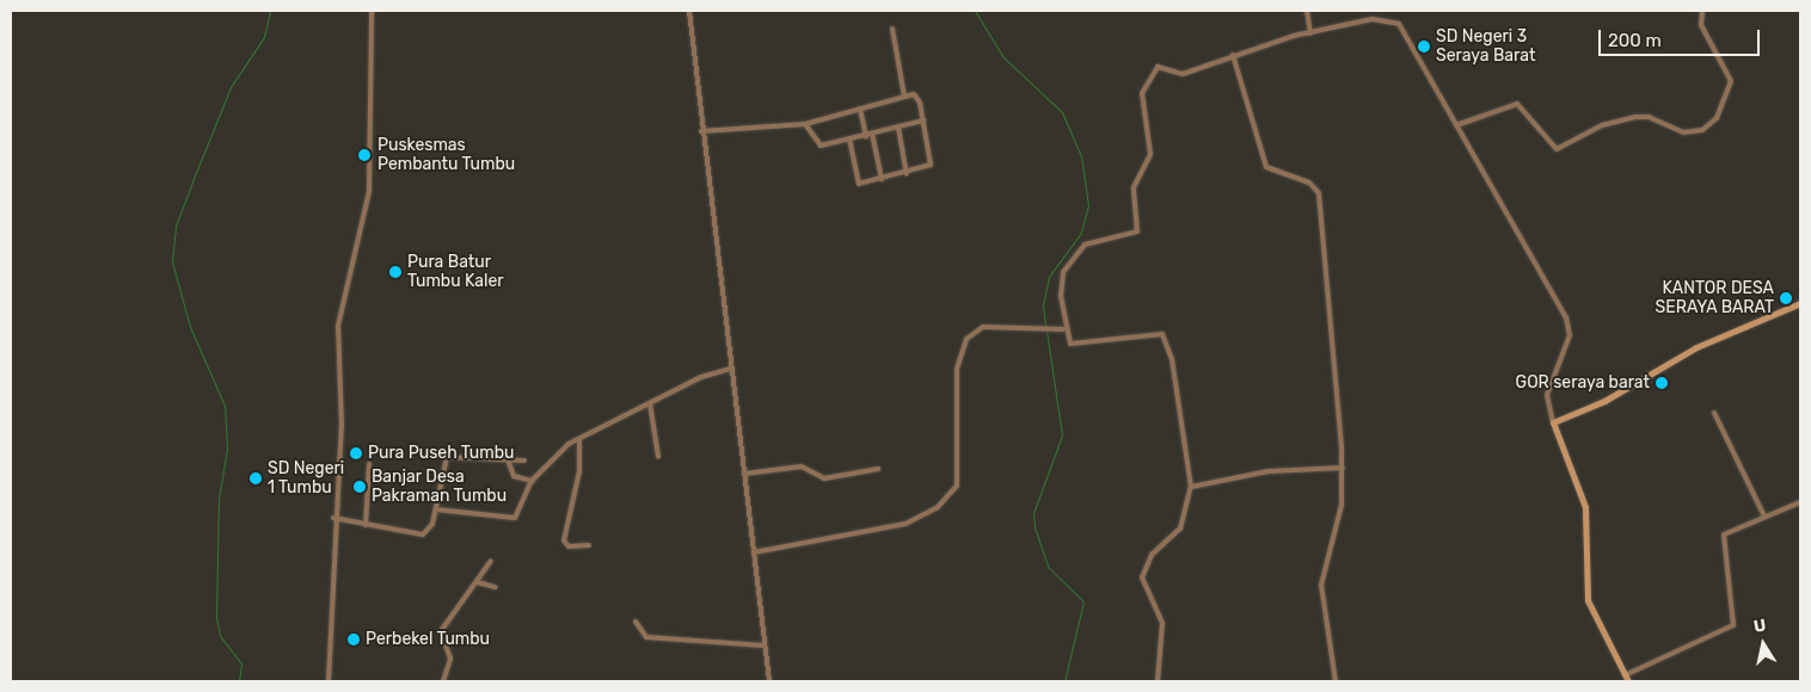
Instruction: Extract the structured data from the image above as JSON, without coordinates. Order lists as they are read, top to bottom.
{
  "places": [
    "SD Negeri 3 Seraya Barat",
    "Puskesmas Pembantu Tumbu",
    "Pura Batur Tumbu Kaler",
    "KANTOR DESA SERAYA BARAT",
    "GOR seraya barat",
    "Pura Puseh Tumbu",
    "SD Negeri 1 Tumbu",
    "Banjar Desa Pakraman Tumbu",
    "Perbekel Tumbu"
  ],
  "scale_bar": "200 m",
  "north": "top"
}
